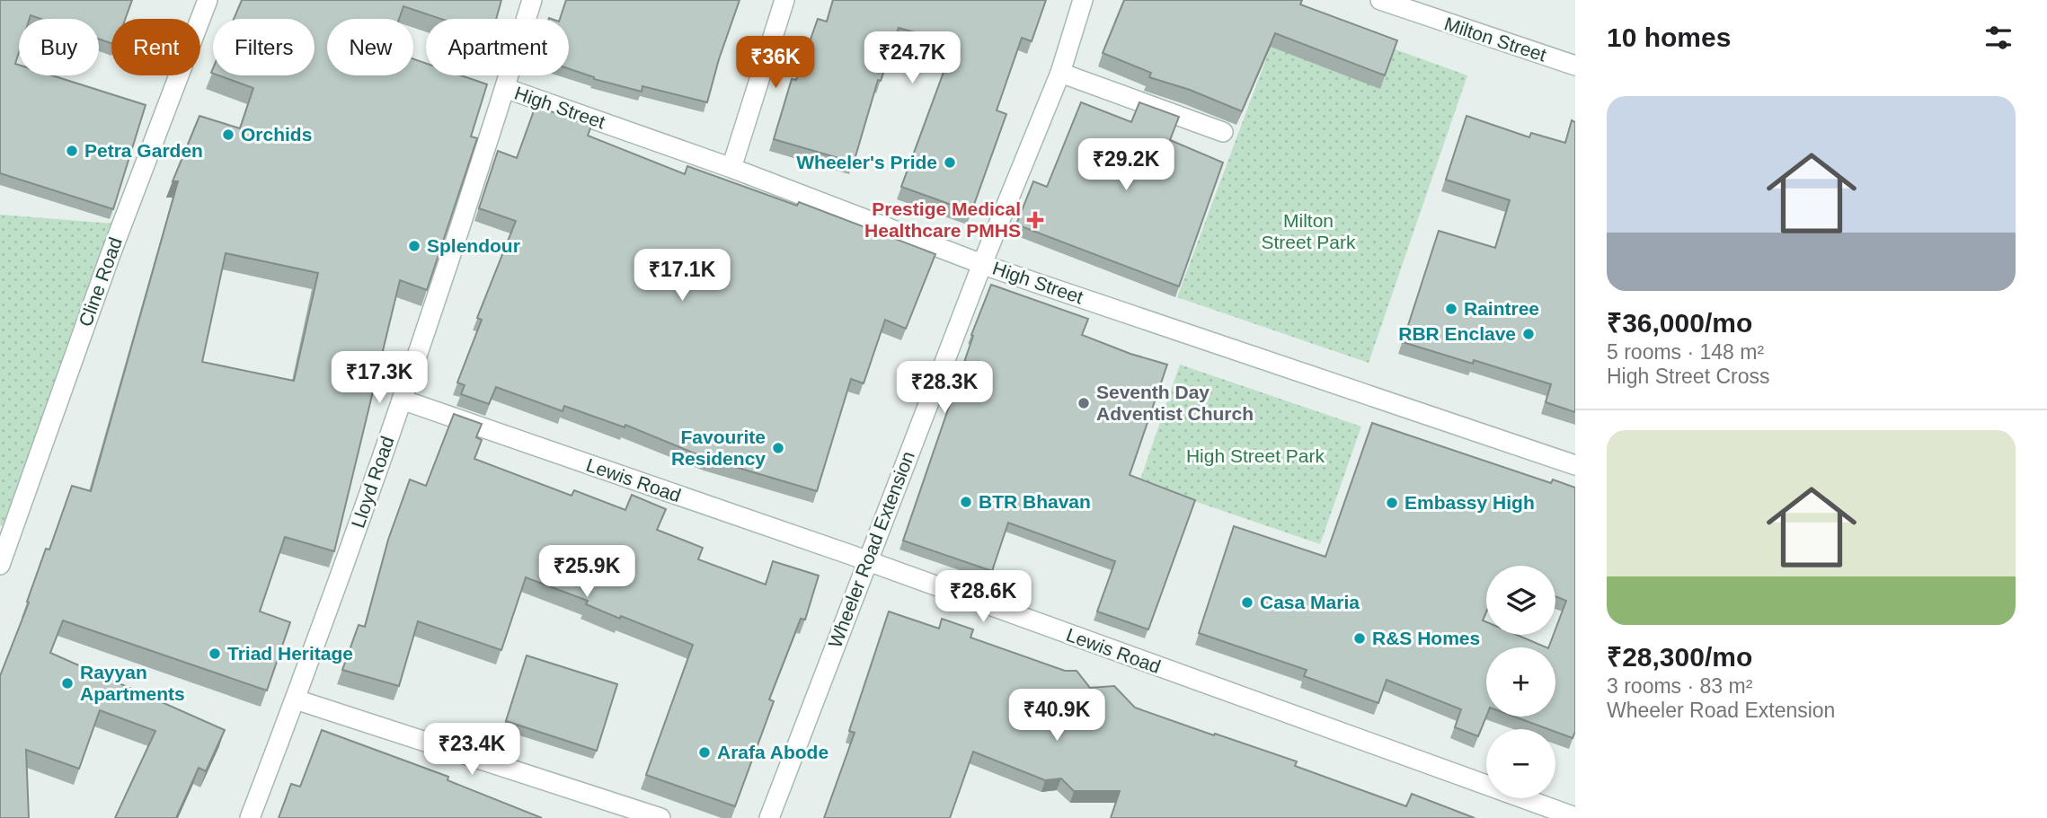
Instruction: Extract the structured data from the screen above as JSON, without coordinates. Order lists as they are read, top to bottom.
{
  "streets": {
    "street": [
      "Milton Street",
      "High Street",
      "Cline Road",
      "Lewis Road",
      "Lloyd Road",
      "Wheeler Road Extension"
    ]
  },
  "crossings": [
    ["High Street", "Lloyd Road"],
    ["High Street", "Wheeler Road Extension"],
    ["Lewis Road", "Lloyd Road"],
    ["Lewis Road", "Wheeler Road Extension"]
  ],
  "parks": ["Milton Street Park", "High Street Park"],
  "places": {
    "other": [
      "Orchids",
      "Petra Garden",
      "Wheeler's Pride",
      "Splendour",
      "Raintree",
      "RBR Enclave",
      "Seventh Day Adventist Church",
      "Favourite Residency",
      "BTR Bhavan",
      "Embassy High",
      "Casa Maria",
      "R&S Homes",
      "Triad Heritage",
      "Rayyan Apartments",
      "Arafa Abode"
    ],
    "health": ["Prestige Medical Healthcare PMHS"]
  },
  "page": {
    "heading": "10 homes",
    "chip": [
      "Buy",
      "Rent",
      "Filters",
      "New",
      "Apartment"
    ],
    "price": [
      "₹24.7K",
      "₹36K",
      "₹29.2K",
      "₹17.1K",
      "₹17.3K",
      "₹28.3K",
      "₹25.9K",
      "₹28.6K",
      "₹40.9K",
      "₹23.4K"
    ],
    "list": [
      {
        "name": "₹36,000/mo",
        "note": "5 rooms · 148 m² · High Street Cross"
      },
      {
        "name": "₹28,300/mo",
        "note": "3 rooms · 83 m² · Wheeler Road Extension"
      }
    ],
    "map_buttons": ["+", "−"]
  }
}
